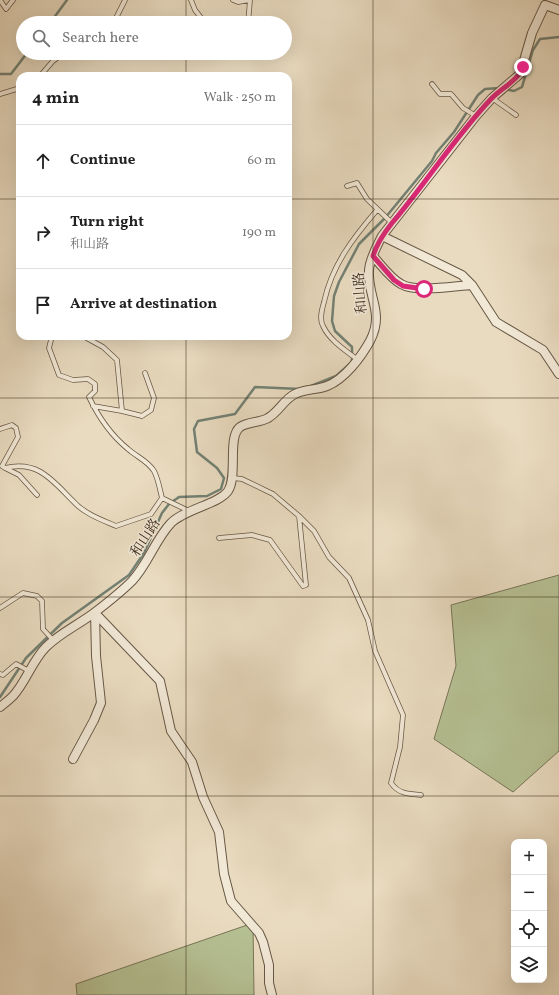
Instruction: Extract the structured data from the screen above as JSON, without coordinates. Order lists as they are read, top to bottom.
{
  "streets": {
    "street": ["和山路"]
  },
  "page": {
    "search": "Search here",
    "heading": ["4 min", "Walk · 250 m"],
    "list": [
      ["Continue", "60 m"],
      ["Turn right", "和山路", "190 m"],
      "Arrive at destination"
    ],
    "map_buttons": ["+", "−"]
  }
}
